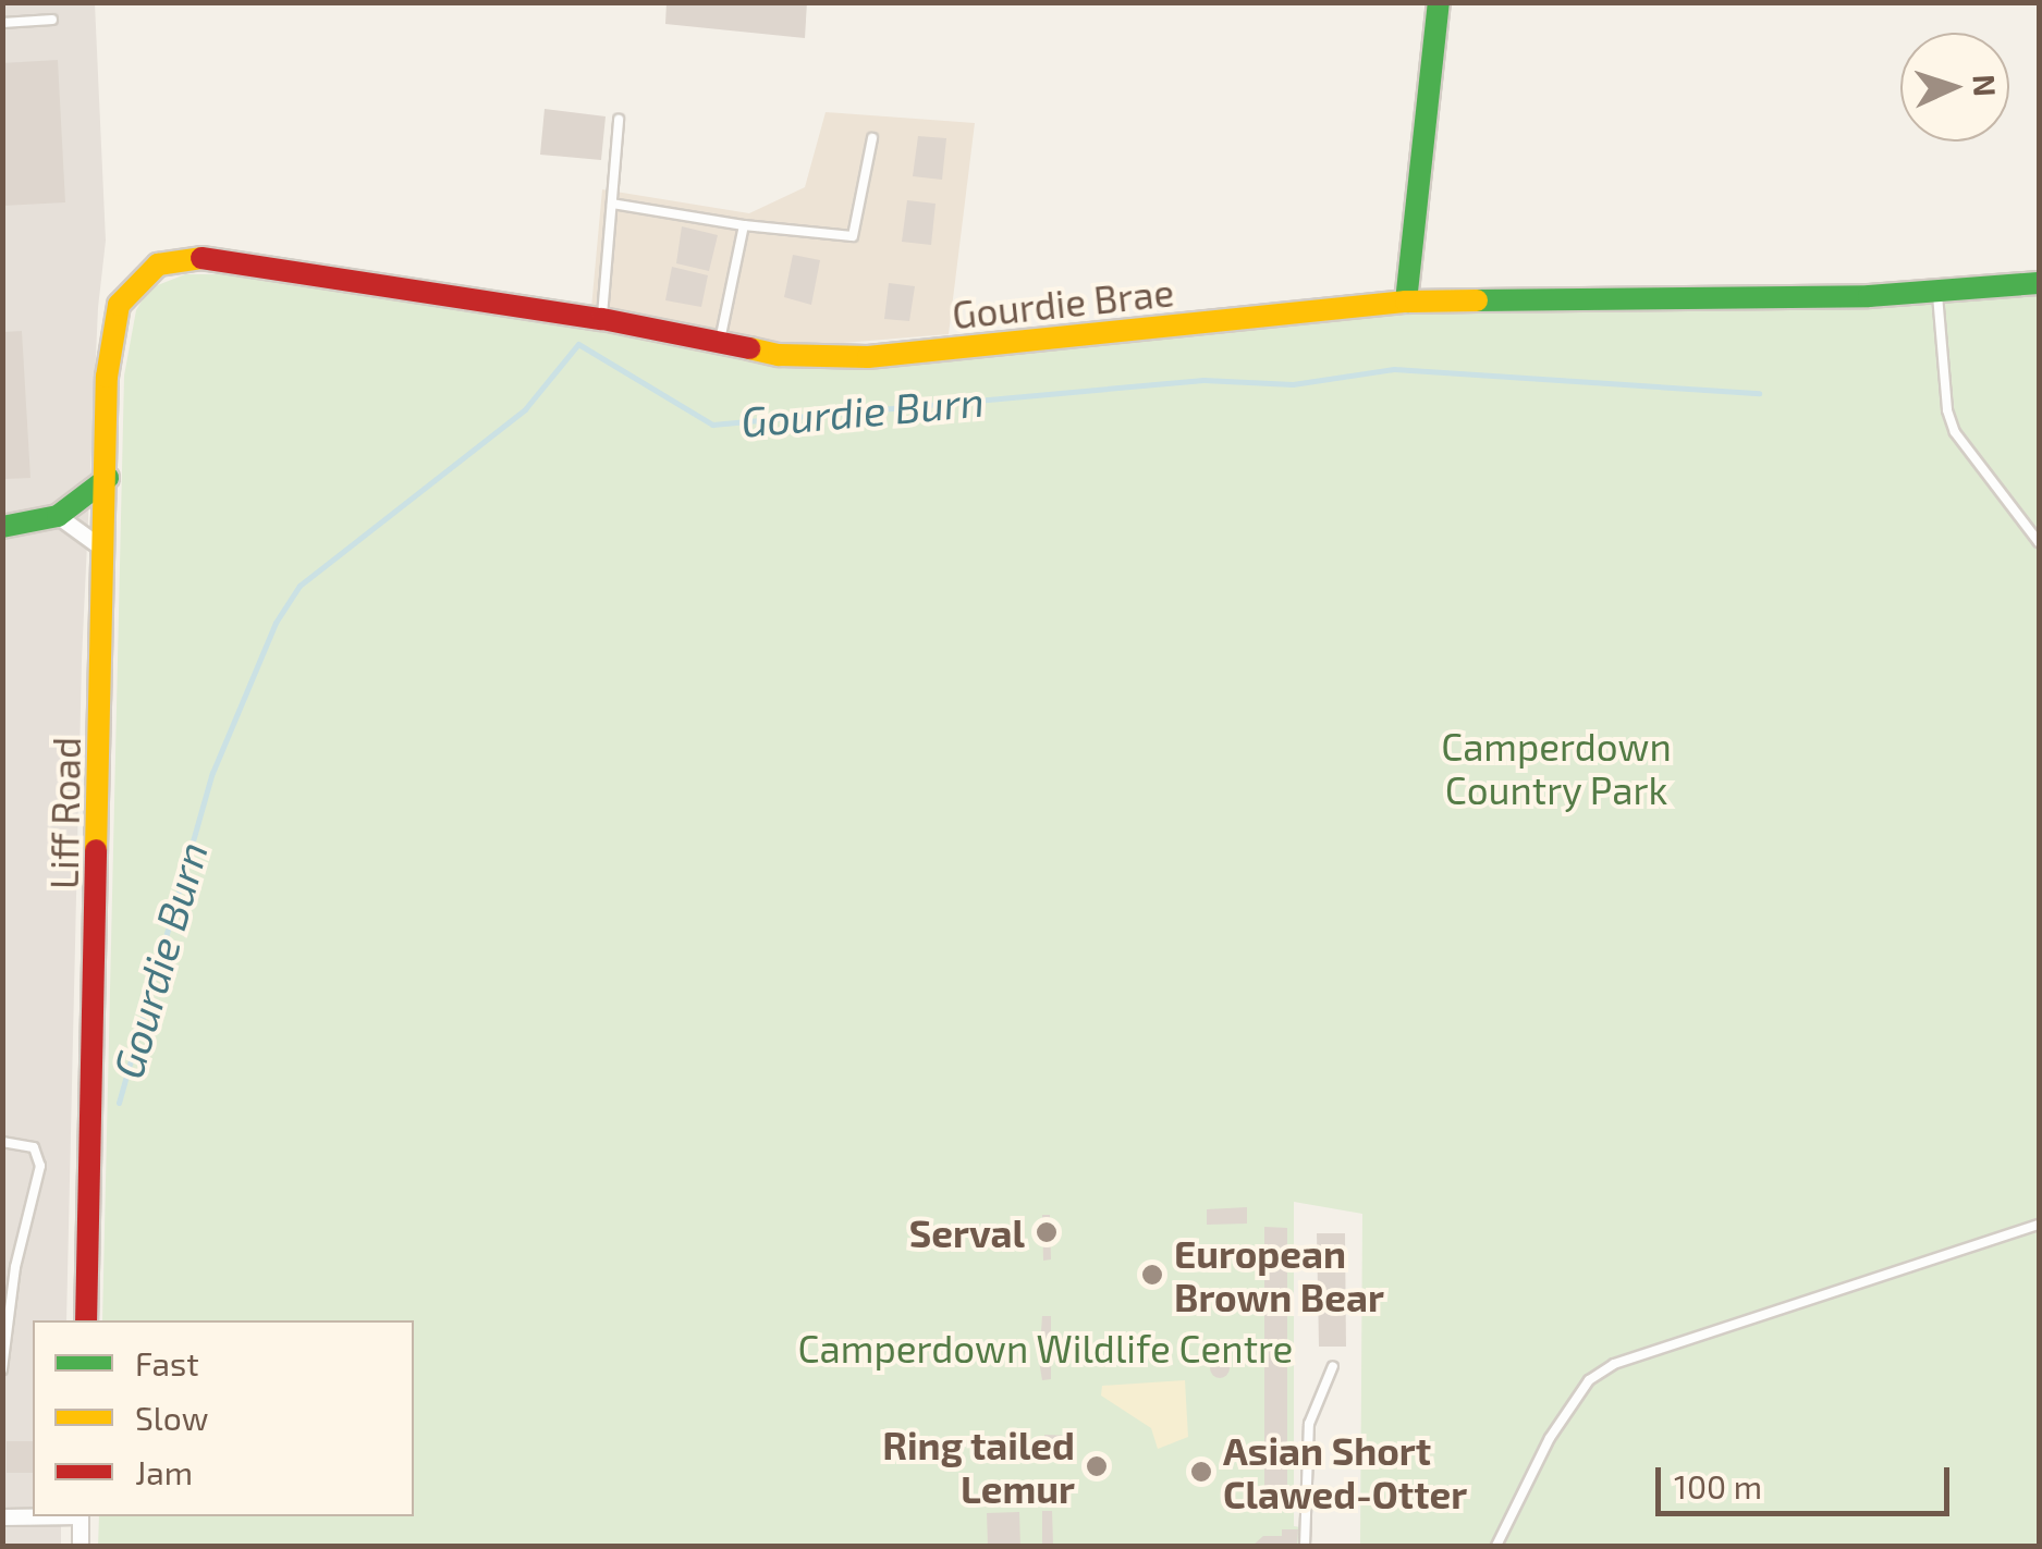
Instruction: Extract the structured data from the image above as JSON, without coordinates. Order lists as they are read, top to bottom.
{
  "streets": {
    "street": ["Gourdie Brae", "Liff Road"]
  },
  "crossings": [
    ["Gourdie Brae", "Liff Road"]
  ],
  "water": ["Gourdie Burn"],
  "parks": ["Camperdown Country Park", "Camperdown Wildlife Centre"],
  "places": [
    "Serval",
    "European Brown Bear",
    "Ring tailed Lemur",
    "Asian Short Clawed-Otter"
  ],
  "legend": ["Fast", "Slow", "Jam"],
  "scale_bar": "100 m",
  "north": "right"
}
